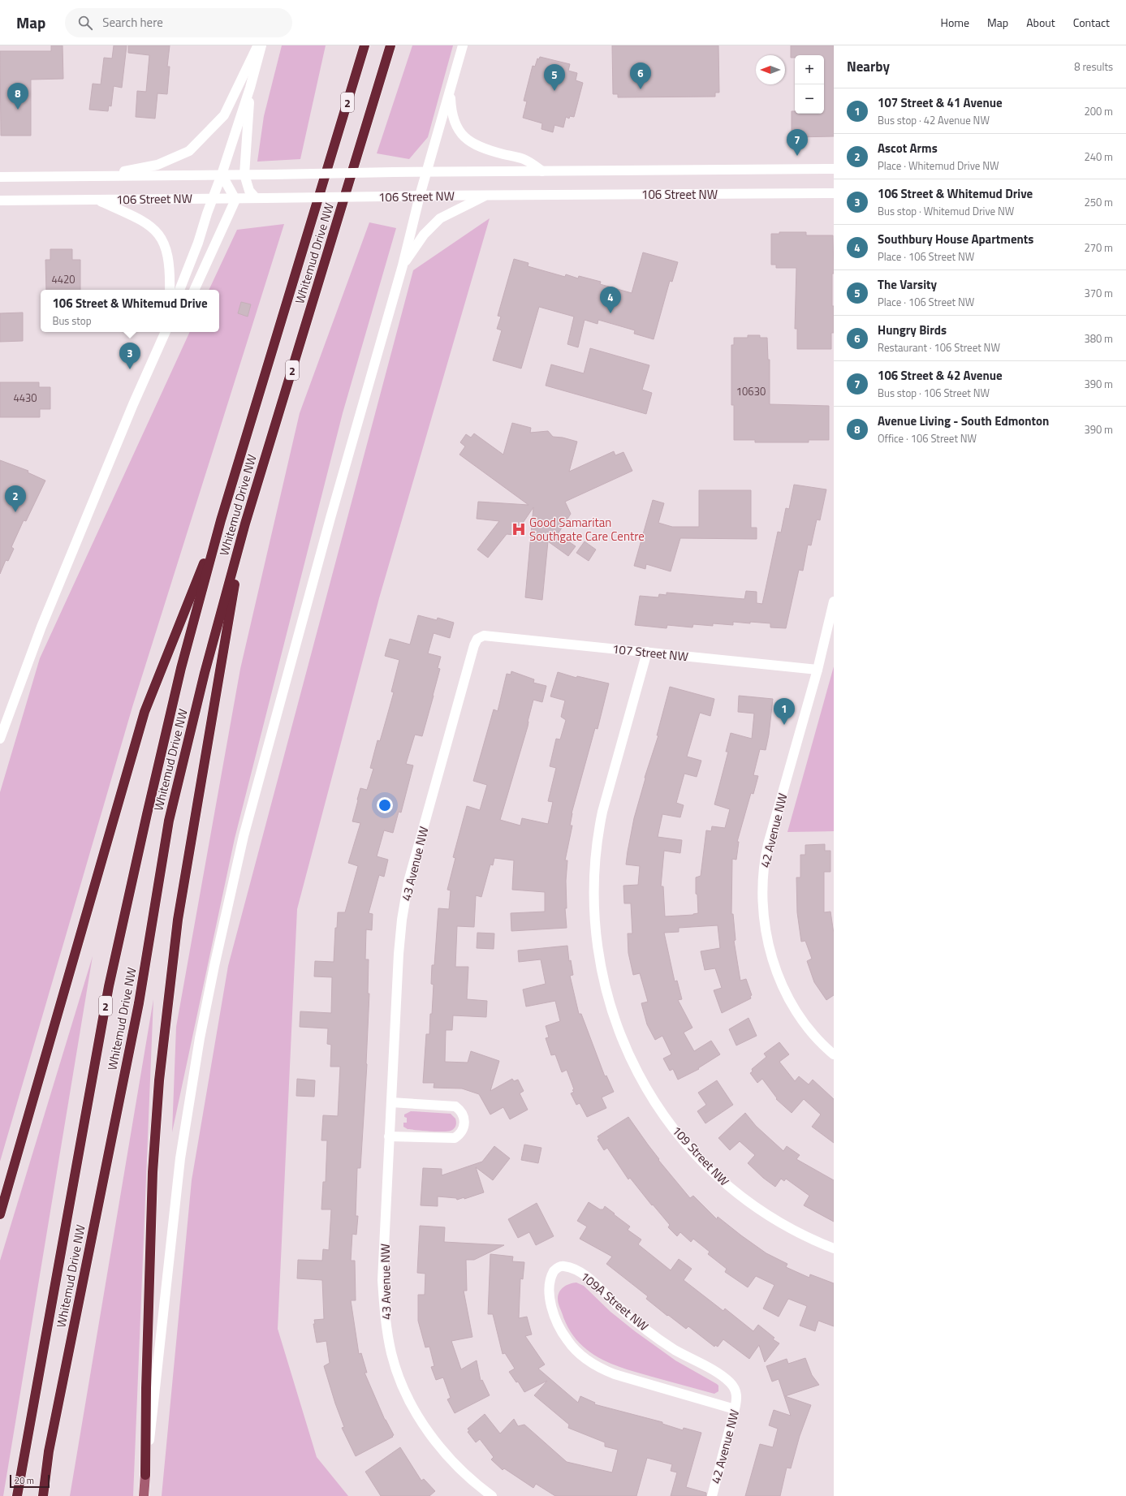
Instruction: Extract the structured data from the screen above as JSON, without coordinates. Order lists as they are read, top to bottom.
{
  "streets": {
    "highway": ["2", "Whitemud Drive NW"],
    "street": [
      "106 Street NW",
      "107 Street NW",
      "42 Avenue NW",
      "43 Avenue NW",
      "109 Street NW",
      "109A Street NW"
    ]
  },
  "crossings": [
    ["107 Street NW", "42 Avenue NW"],
    ["107 Street NW", "43 Avenue NW"],
    ["107 Street NW", "109 Street NW"],
    ["42 Avenue NW", "109A Street NW"]
  ],
  "places": {
    "hospital": ["Good Samaritan Southgate Care Centre"]
  },
  "house_numbers": ["4420", "10630", "4430"],
  "scale_bar": "20 m",
  "north": "left",
  "page": {
    "header": "Map",
    "search": "Search here",
    "nav": [
      "Home",
      "Map",
      "About",
      "Contact"
    ],
    "heading": ["Nearby", "8 results"],
    "map_buttons": ["+", "−"],
    "pins": [
      "6",
      "5",
      "8",
      "7",
      "4",
      "3",
      "2",
      "1"
    ],
    "list": [
      {
        "mark": "1",
        "name": "107 Street & 41 Avenue",
        "note": "Bus stop · 42 Avenue NW",
        "value": "200 m"
      },
      {
        "mark": "2",
        "name": "Ascot Arms",
        "note": "Place · Whitemud Drive NW",
        "value": "240 m"
      },
      {
        "mark": "3",
        "name": "106 Street & Whitemud Drive",
        "note": "Bus stop · Whitemud Drive NW",
        "value": "250 m"
      },
      {
        "mark": "4",
        "name": "Southbury House Apartments",
        "note": "Place · 106 Street NW",
        "value": "270 m"
      },
      {
        "mark": "5",
        "name": "The Varsity",
        "note": "Place · 106 Street NW",
        "value": "370 m"
      },
      {
        "mark": "6",
        "name": "Hungry Birds",
        "note": "Restaurant · 106 Street NW",
        "value": "380 m"
      },
      {
        "mark": "7",
        "name": "106 Street & 42 Avenue",
        "note": "Bus stop · 106 Street NW",
        "value": "390 m"
      },
      {
        "mark": "8",
        "name": "Avenue Living - South Edmonton",
        "note": "Office · 106 Street NW",
        "value": "390 m"
      }
    ],
    "popup": ["106 Street & Whitemud Drive", "Bus stop"],
    "scale": "20 m"
  }
}
